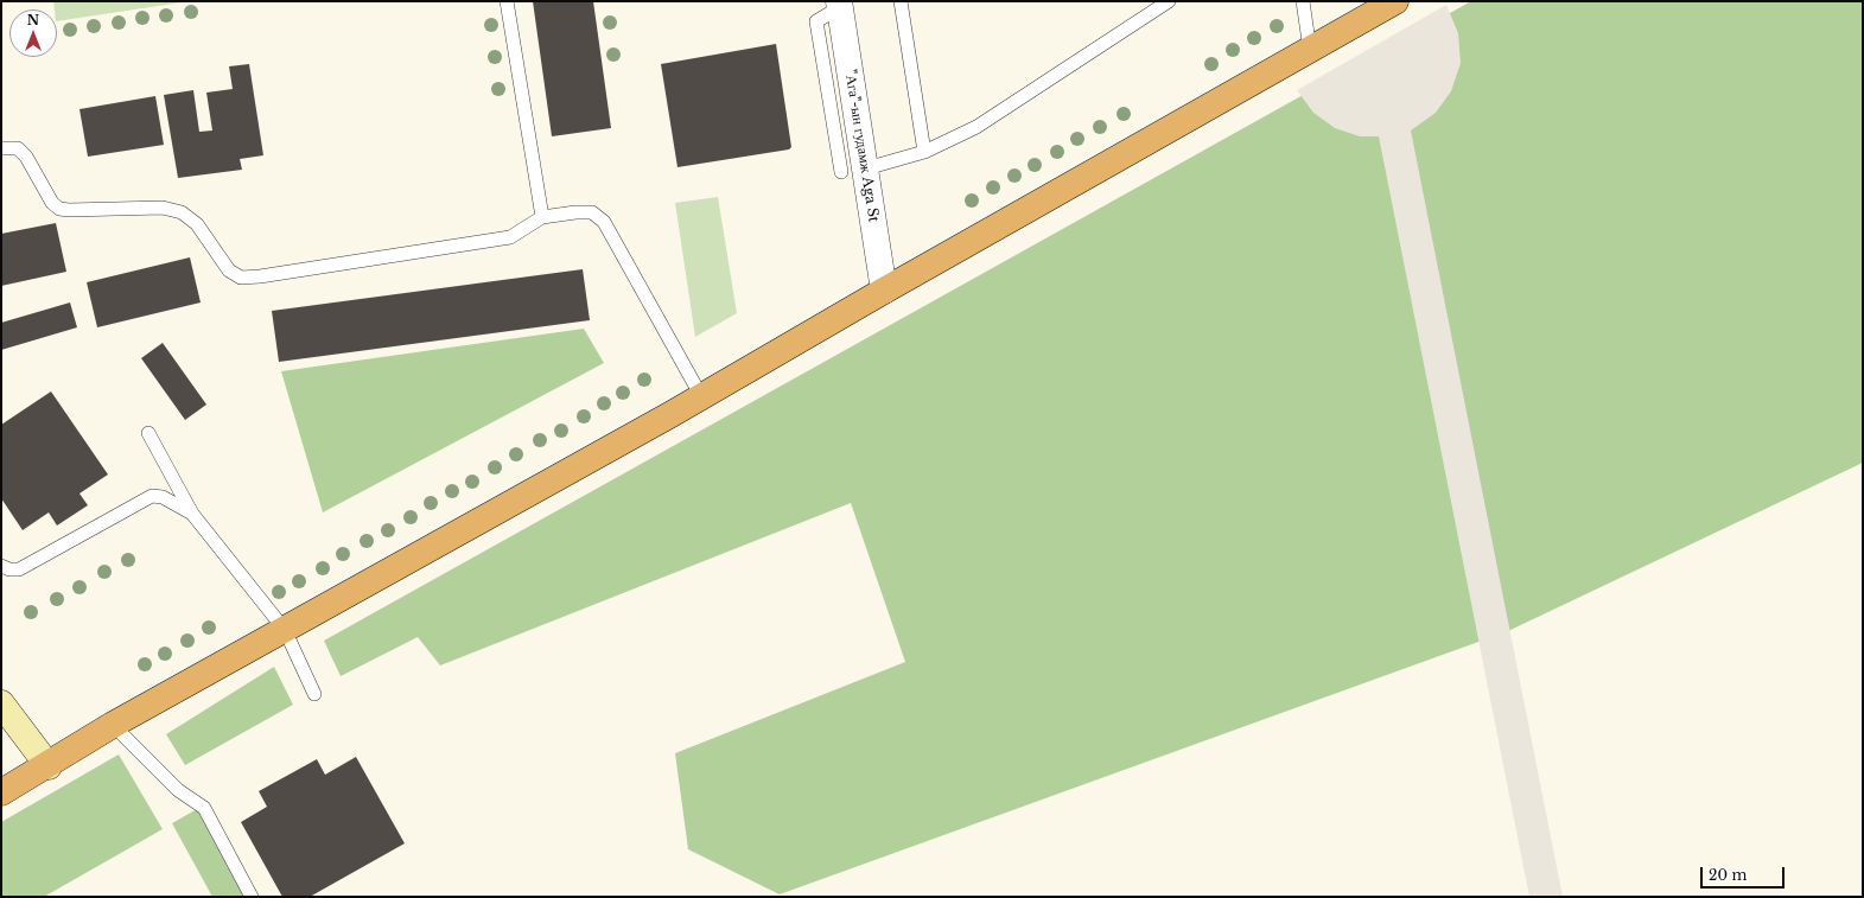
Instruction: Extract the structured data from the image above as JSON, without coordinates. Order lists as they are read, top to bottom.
{
  "streets": {
    "street": ["\"Ага\"-ын гудамж Aga St"]
  },
  "scale_bar": "20 m",
  "north": "top"
}
